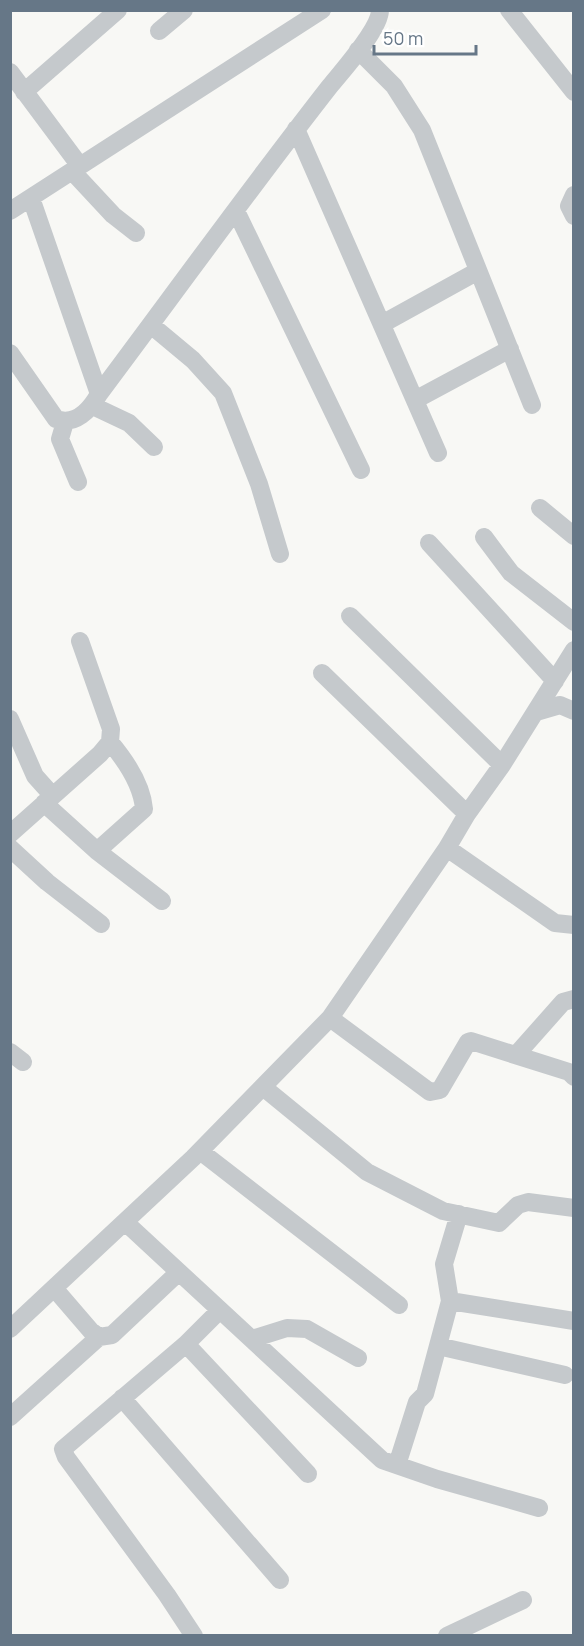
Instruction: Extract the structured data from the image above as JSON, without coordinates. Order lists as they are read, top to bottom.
{
  "scale_bar": "50 m"
}
